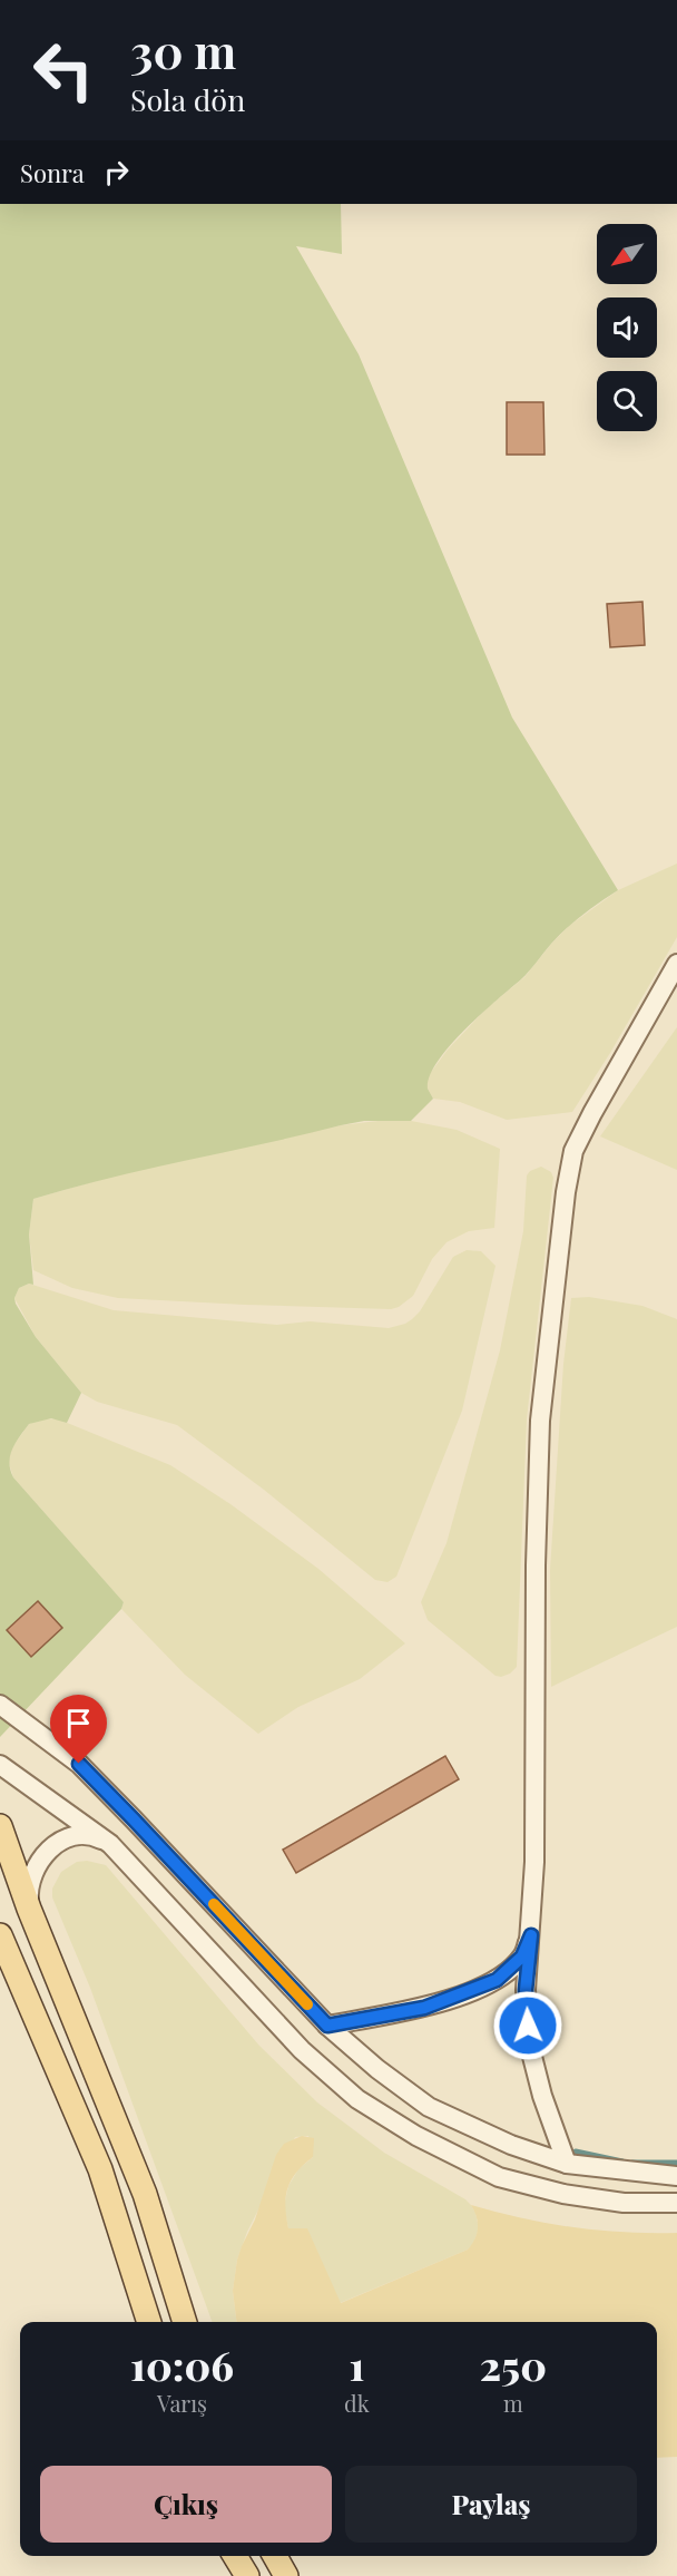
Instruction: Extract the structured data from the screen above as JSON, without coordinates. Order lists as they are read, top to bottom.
{
  "north": "bottom left",
  "page": {
    "turn": ["30 m", "Sola dön"],
    "then": "Sonra",
    "eta": [
      "10:06",
      "Varış",
      "1",
      "dk",
      "250",
      "m"
    ],
    "buttons": ["Çıkış", "Paylaş"]
  }
}
